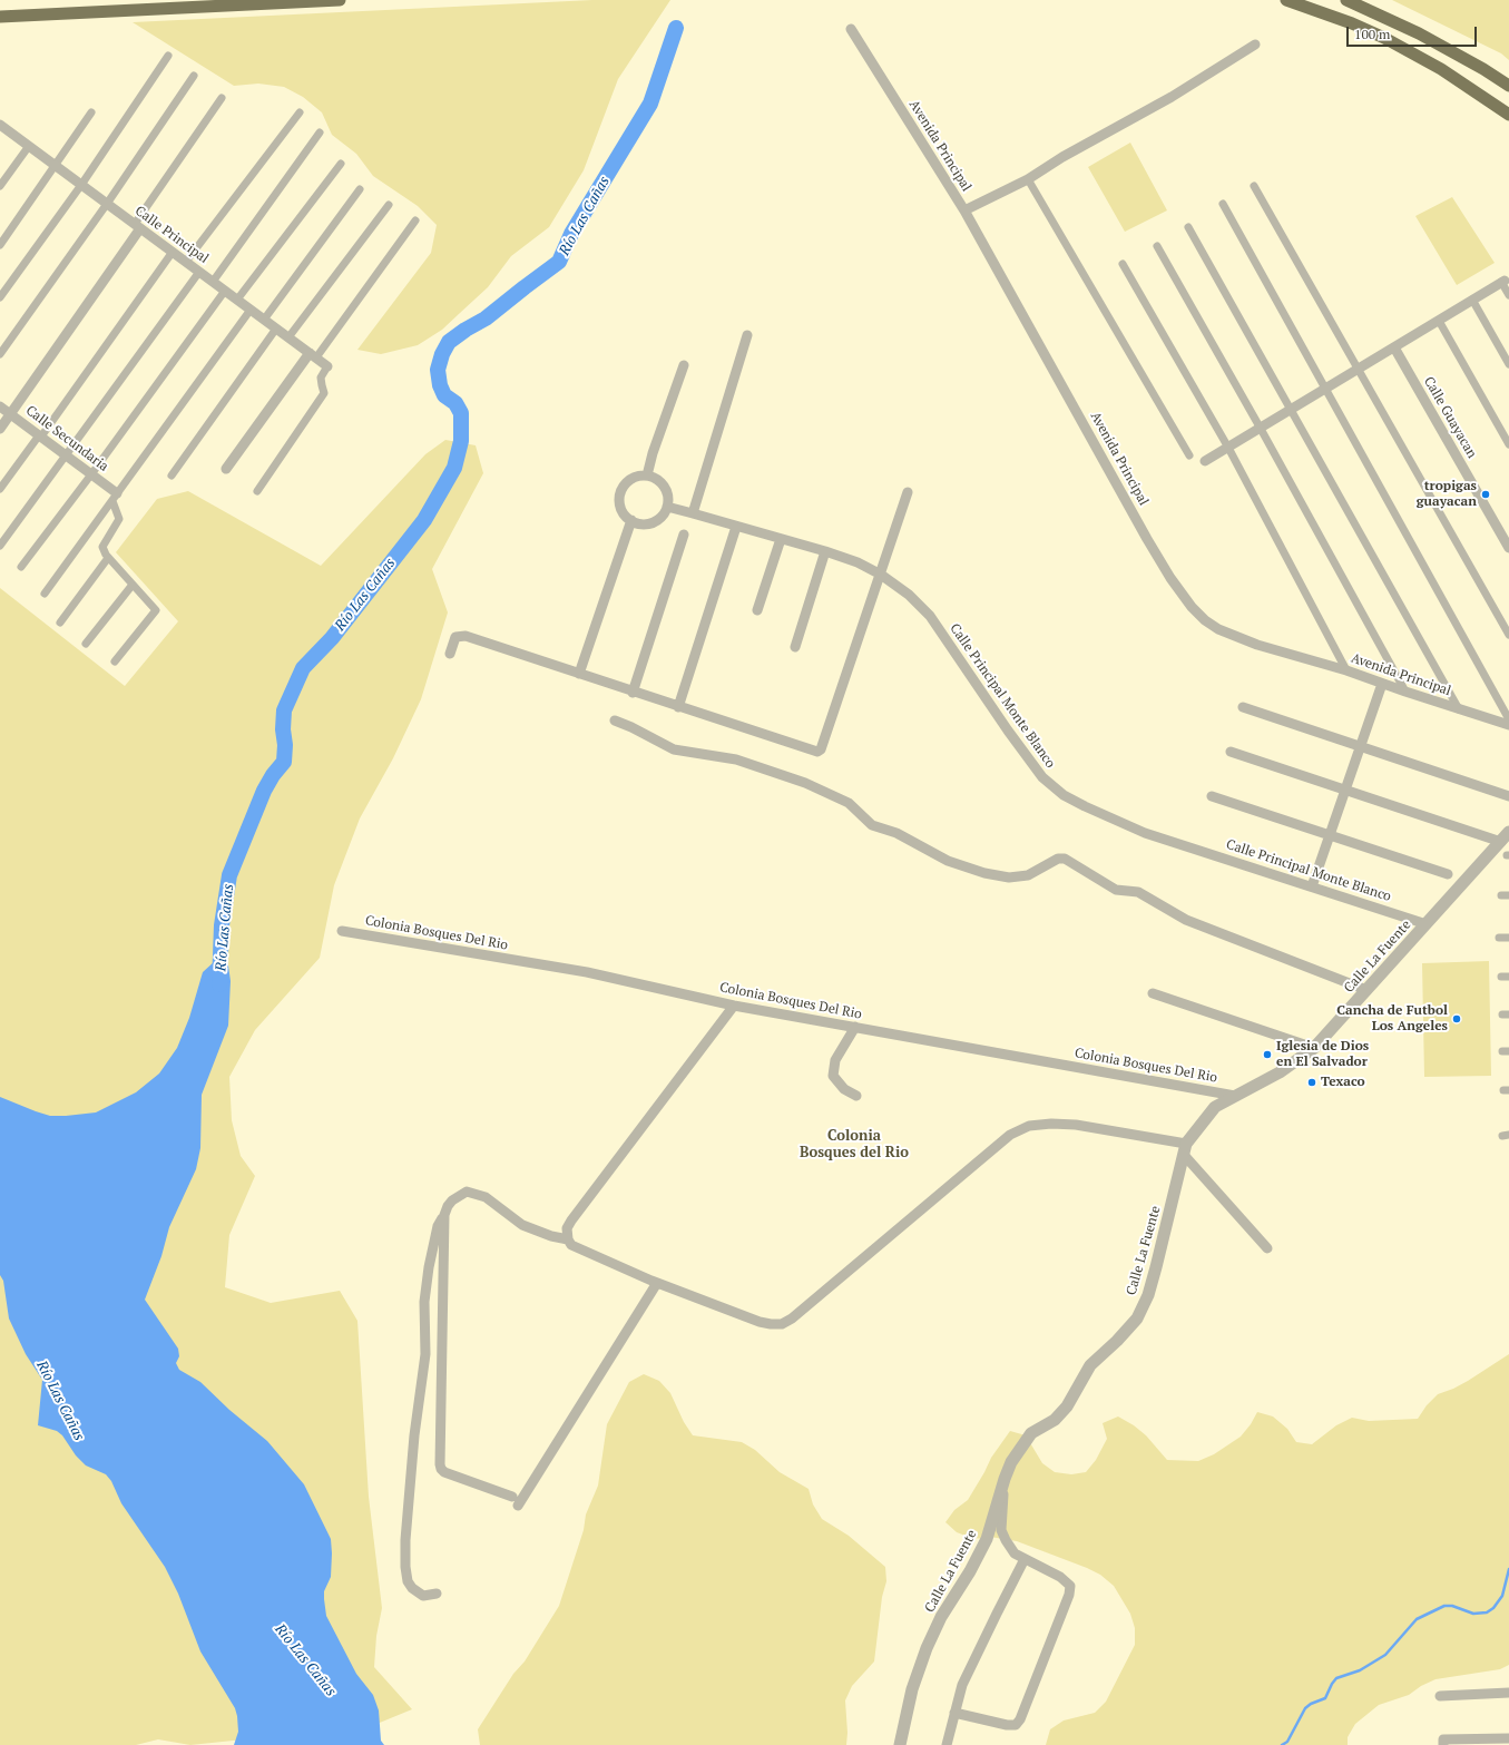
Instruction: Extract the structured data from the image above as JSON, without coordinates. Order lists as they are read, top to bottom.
{
  "streets": {
    "street": [
      "Avenida Principal",
      "Calle Principal",
      "Calle Guayacan",
      "Calle Secundaria",
      "Calle Principal Monte Blanco",
      "Colonia Bosques Del Rio",
      "Calle La Fuente"
    ]
  },
  "crossings": [
    ["Calle Principal Monte Blanco", "Calle La Fuente"],
    ["Colonia Bosques Del Rio", "Calle La Fuente"]
  ],
  "districts": ["Colonia Bosques del Rio"],
  "water": ["Río Las Cañas"],
  "places": [
    "tropigas guayacan",
    "Cancha de Futbol Los Angeles",
    "Iglesia de Dios en El Salvador",
    "Texaco"
  ],
  "scale_bar": "100 m"
}
